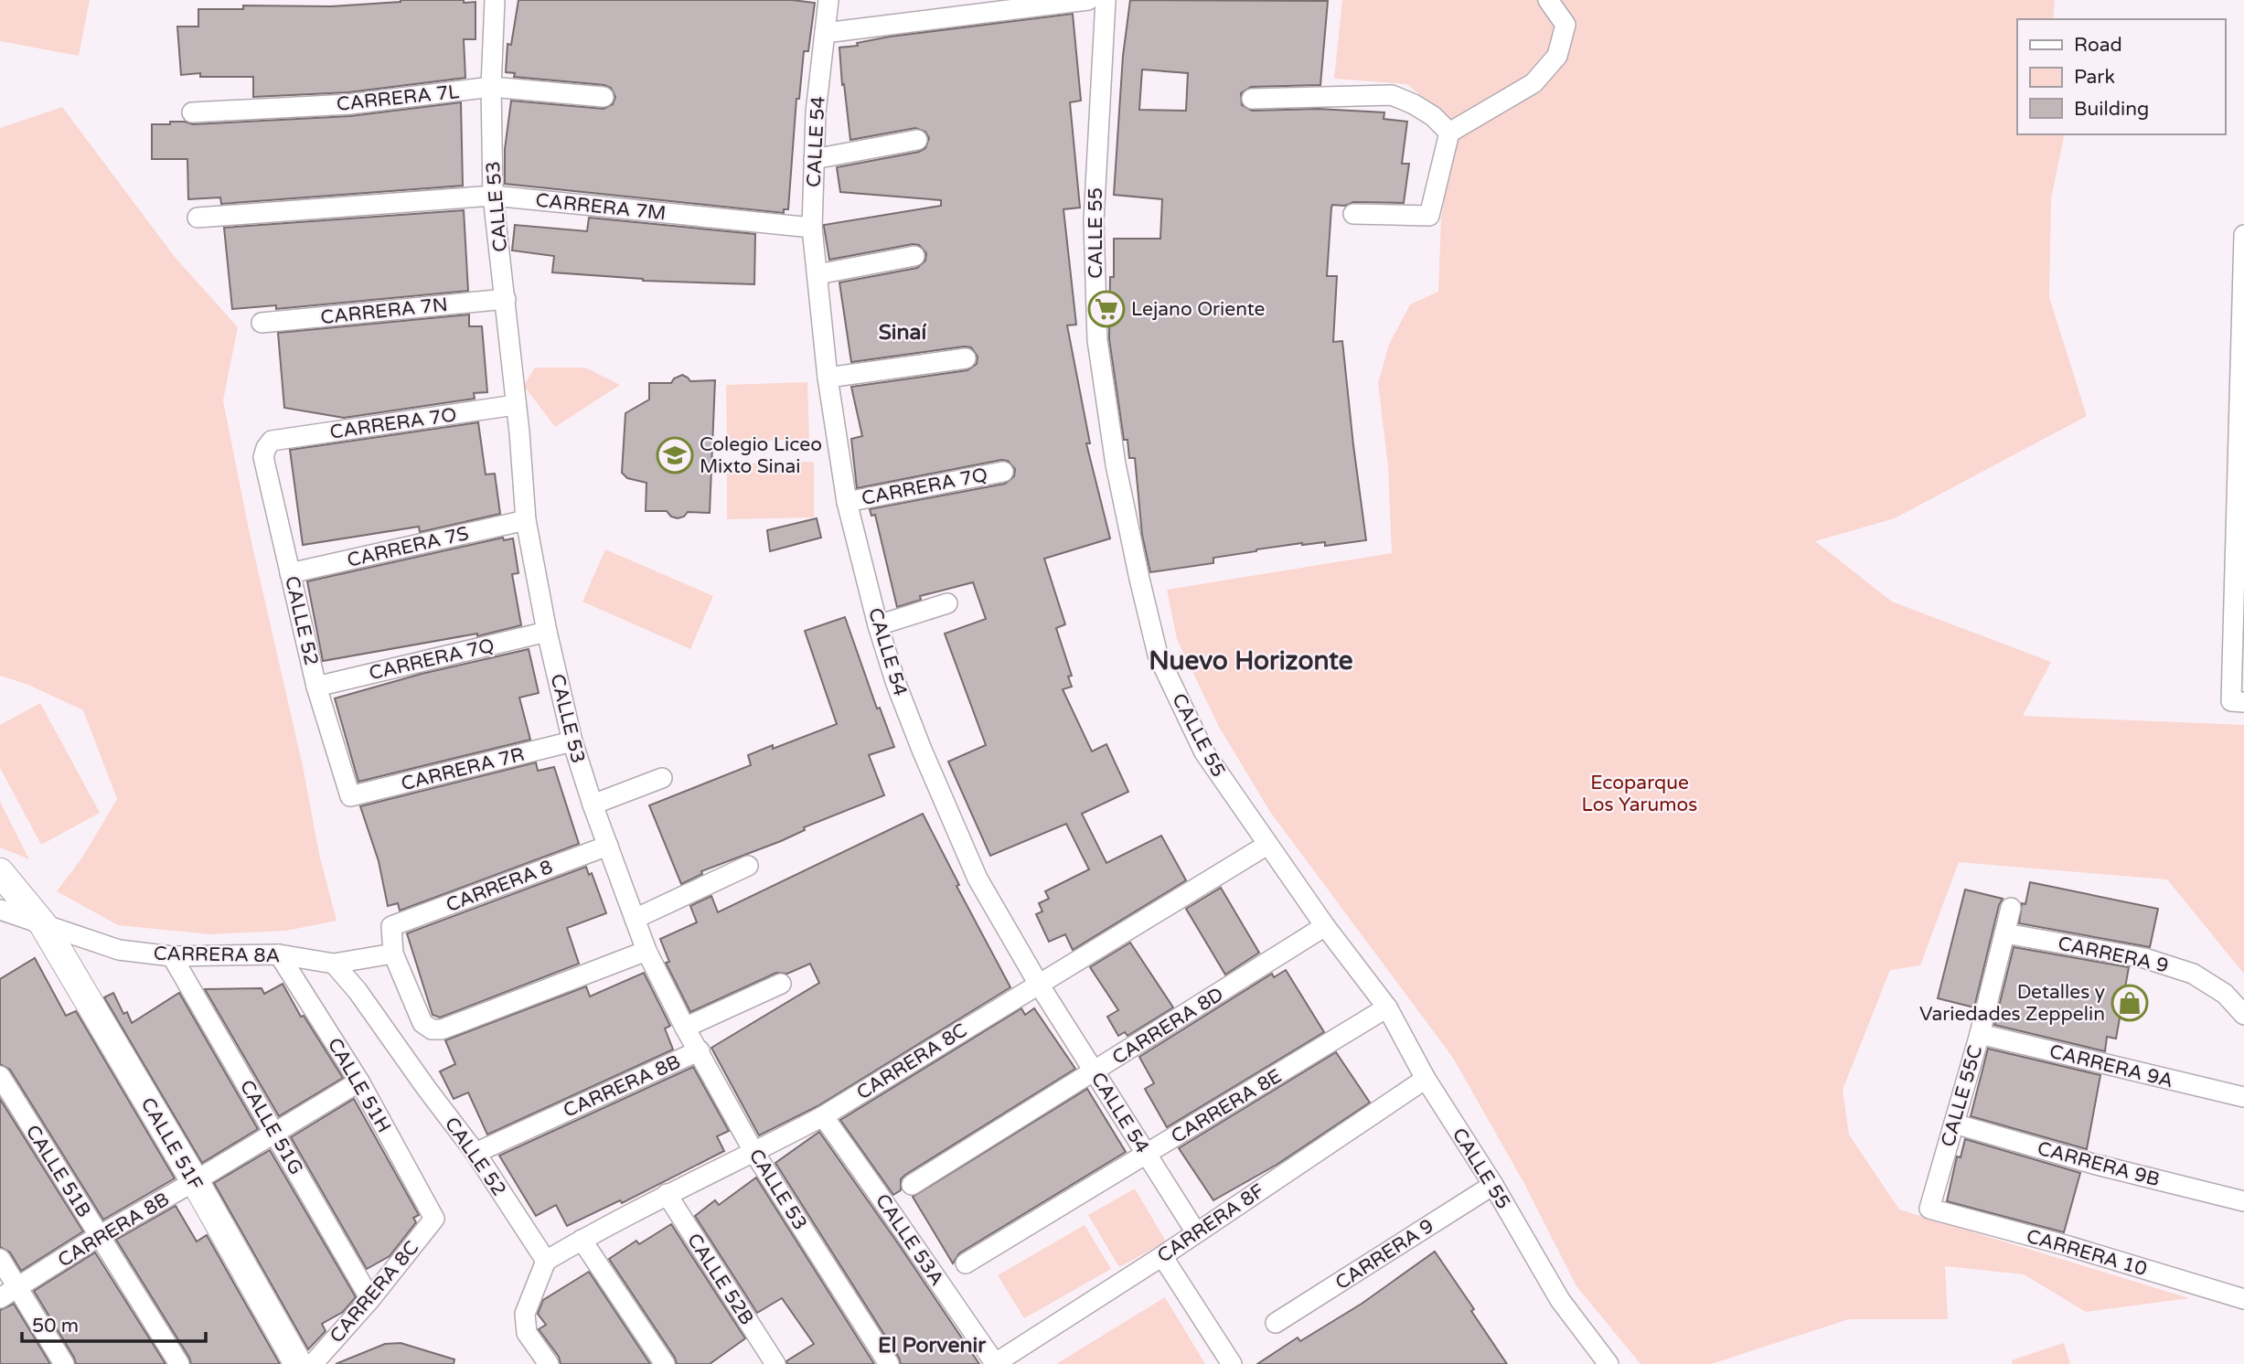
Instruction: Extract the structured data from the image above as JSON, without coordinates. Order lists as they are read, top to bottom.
{
  "streets": {
    "street": [
      "CARRERA 7L",
      "CALLE 54",
      "CALLE 53",
      "CARRERA 7M",
      "CALLE 55",
      "CARRERA 7N",
      "CARRERA 7O",
      "CARRERA 7Q",
      "CARRERA 7S",
      "CALLE 52",
      "CARRERA 7R",
      "CARRERA 8",
      "CARRERA 8A",
      "CARRERA 9",
      "CARRERA 8D",
      "CARRERA 8C",
      "CARRERA 9A",
      "CALLE 51H",
      "CARRERA 8B",
      "CALLE 55C",
      "CARRERA 8E",
      "CALLE 51G",
      "CALLE 51F",
      "CARRERA 9B",
      "CALLE 51B",
      "CARRERA 8F",
      "CALLE 53A",
      "CARRERA 10",
      "CALLE 52B"
    ]
  },
  "crossings": [
    ["CARRERA 7L", "CALLE 53"],
    ["CALLE 54", "CARRERA 7M"],
    ["CALLE 54", "CARRERA 7Q"],
    ["CALLE 54", "CARRERA 8D"],
    ["CALLE 54", "CARRERA 8C"],
    ["CALLE 54", "CARRERA 8E"],
    ["CALLE 54", "CARRERA 8F"],
    ["CALLE 53", "CARRERA 7M"],
    ["CALLE 53", "CARRERA 7N"],
    ["CALLE 53", "CARRERA 7O"],
    ["CALLE 53", "CARRERA 7Q"],
    ["CALLE 53", "CARRERA 7S"],
    ["CALLE 53", "CARRERA 7R"],
    ["CALLE 53", "CARRERA 8"],
    ["CALLE 53", "CARRERA 8C"],
    ["CALLE 53", "CARRERA 8B"],
    ["CALLE 55", "CARRERA 9"],
    ["CALLE 55", "CARRERA 8D"],
    ["CALLE 55", "CARRERA 8C"],
    ["CALLE 55", "CARRERA 8E"],
    ["CALLE 55", "CARRERA 8F"],
    ["CARRERA 7O", "CALLE 52"],
    ["CARRERA 7Q", "CALLE 52"],
    ["CARRERA 7S", "CALLE 52"],
    ["CALLE 52", "CARRERA 7R"],
    ["CALLE 52", "CARRERA 8A"],
    ["CALLE 52", "CARRERA 8C"],
    ["CALLE 52", "CARRERA 8B"],
    ["CARRERA 8", "CARRERA 8A"],
    ["CARRERA 8A", "CALLE 51H"],
    ["CARRERA 8A", "CALLE 51G"],
    ["CARRERA 8A", "CALLE 51F"],
    ["CARRERA 9", "CALLE 55C"],
    ["CARRERA 8C", "CALLE 51H"],
    ["CARRERA 8C", "CALLE 51G"],
    ["CARRERA 8C", "CALLE 53A"],
    ["CARRERA 8C", "CALLE 52B"],
    ["CARRERA 9A", "CALLE 55C"],
    ["CALLE 51H", "CARRERA 8B"],
    ["CARRERA 8B", "CALLE 51G"],
    ["CARRERA 8B", "CALLE 51F"],
    ["CARRERA 8B", "CALLE 51B"],
    ["CALLE 55C", "CARRERA 9B"],
    ["CALLE 55C", "CARRERA 10"],
    ["CARRERA 8F", "CALLE 53A"]
  ],
  "districts": ["Sinaí", "Nuevo Horizonte", "El Porvenir"],
  "parks": ["Ecoparque Los Yarumos"],
  "places": {
    "supermarket": ["Lejano Oriente"],
    "school or university": ["Colegio Liceo Mixto Sinai"],
    "shop": ["Detalles y Variedades Zeppelin"]
  },
  "legend": ["Road", "Park", "Building"],
  "scale_bar": "50 m"
}
